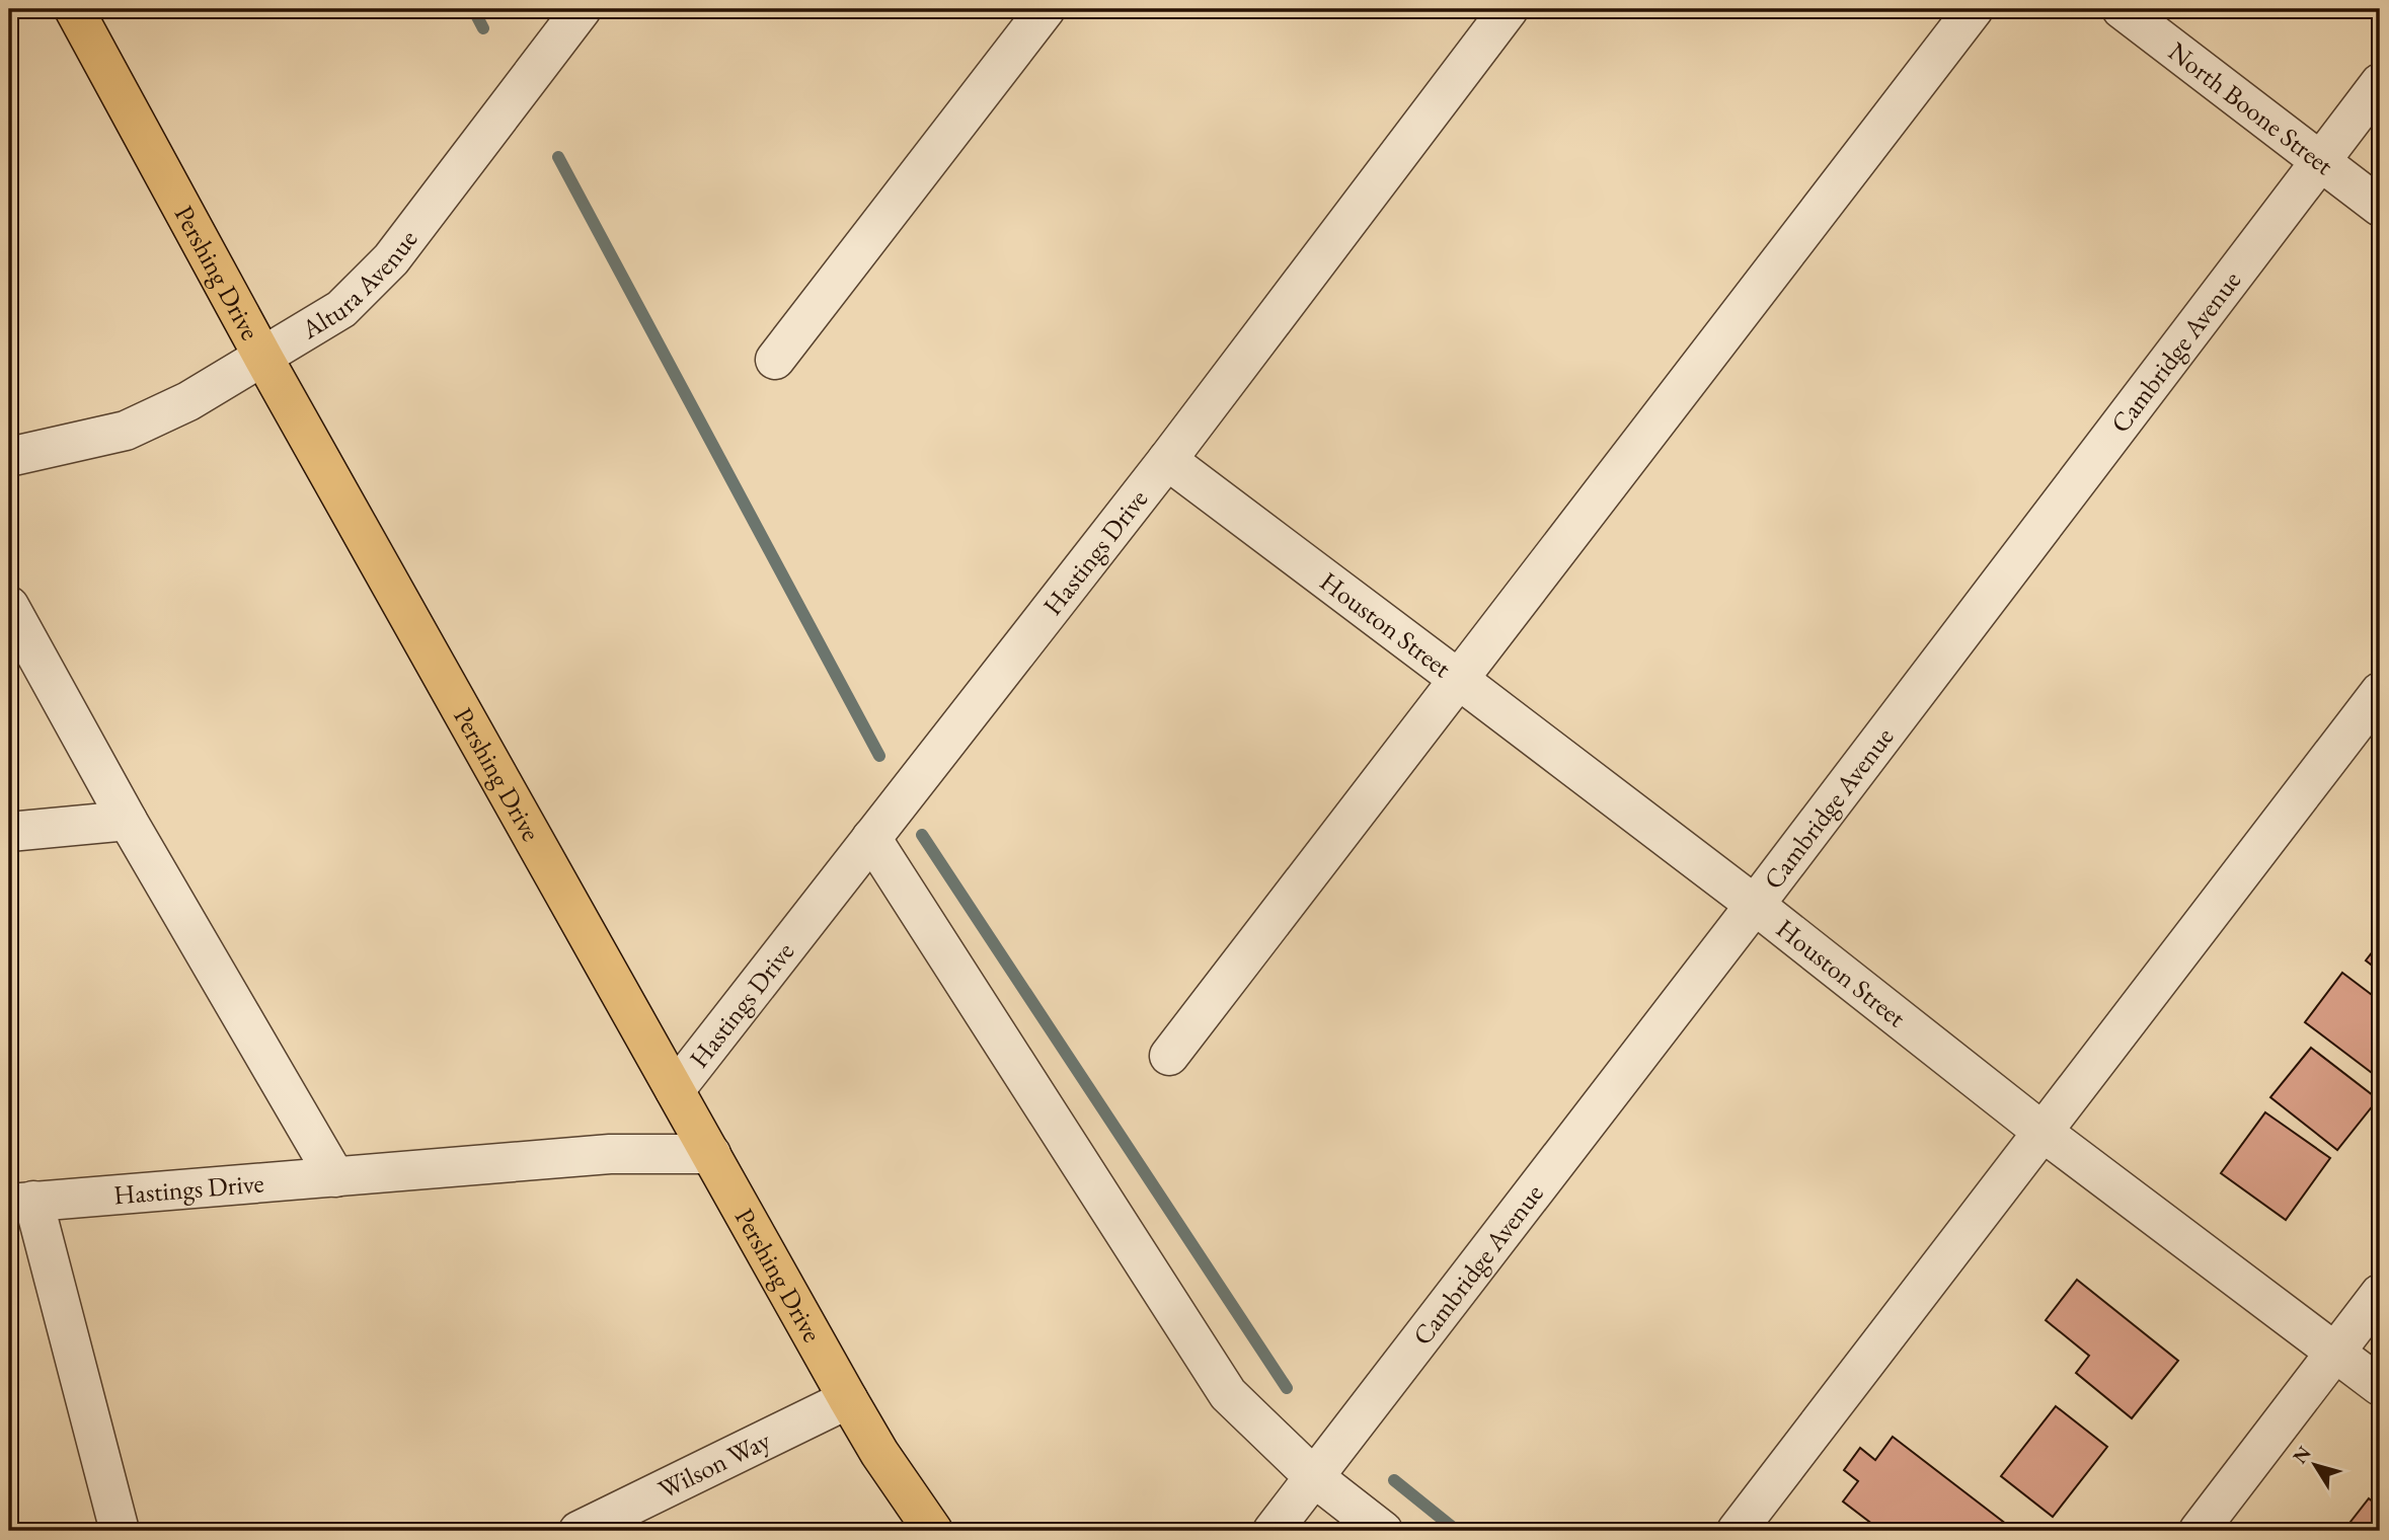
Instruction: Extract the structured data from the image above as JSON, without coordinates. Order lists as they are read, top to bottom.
{
  "streets": {
    "main road": ["Pershing Drive"],
    "street": [
      "North Boone Street",
      "Altura Avenue",
      "Cambridge Avenue",
      "Hastings Drive",
      "Houston Street",
      "Wilson Way"
    ]
  },
  "crossings": [
    ["North Boone Street", "Cambridge Avenue"],
    ["Pershing Drive", "Altura Avenue"],
    ["Pershing Drive", "Hastings Drive"],
    ["Pershing Drive", "Wilson Way"],
    ["Cambridge Avenue", "Houston Street"],
    ["Hastings Drive", "Houston Street"]
  ],
  "north": "top left"
}
